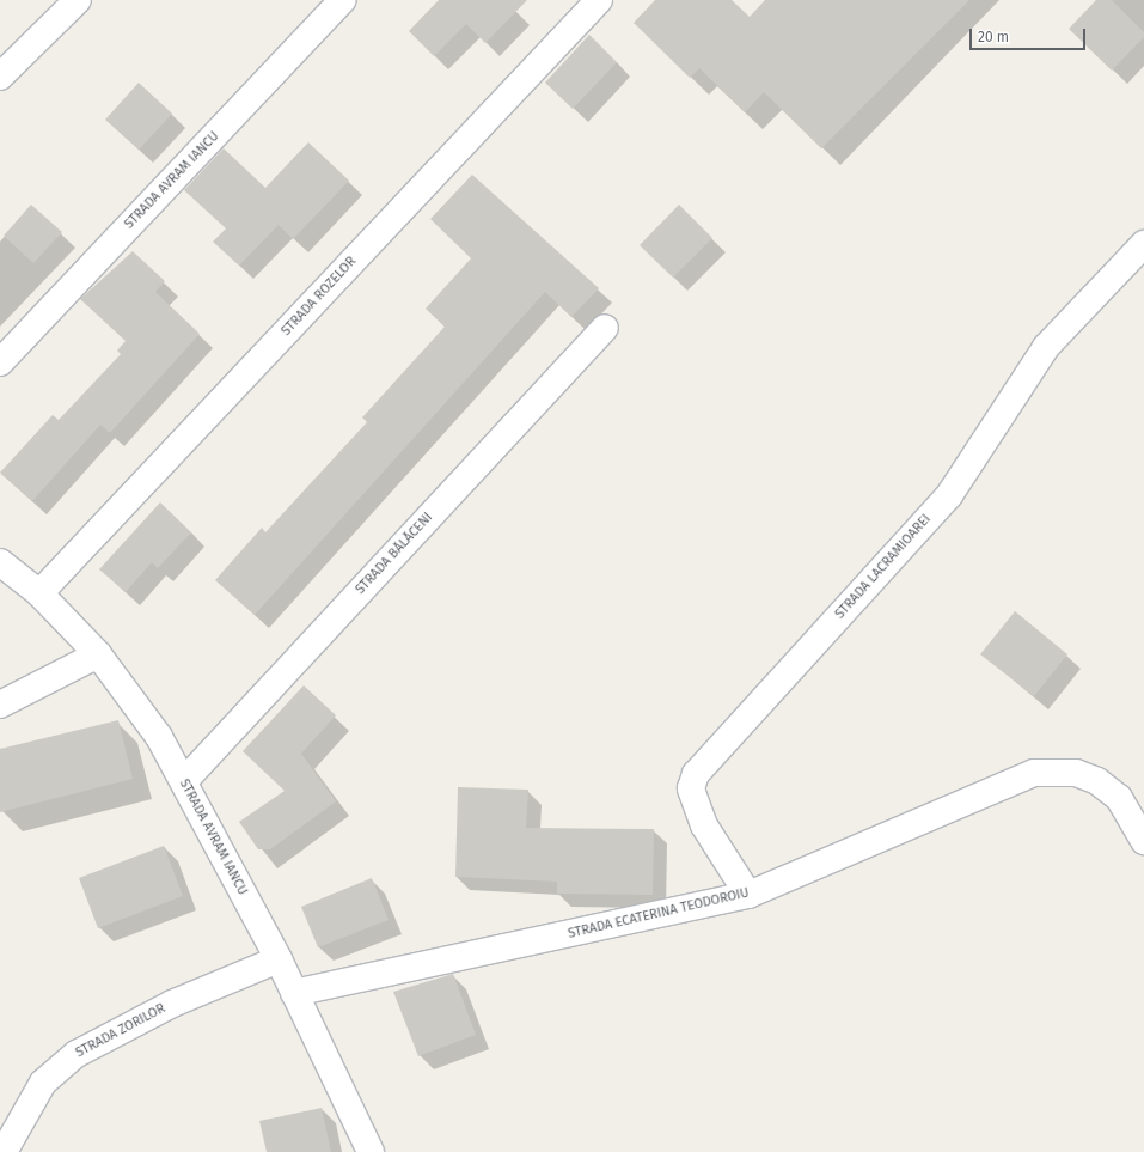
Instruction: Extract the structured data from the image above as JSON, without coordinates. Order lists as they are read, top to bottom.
{
  "streets": {
    "street": [
      "STRADA AVRAM IANCU",
      "STRADA ROZELOR",
      "STRADA BĂLĂCENI",
      "STRADA LACRAMIOAREI",
      "STRADA ECATERINA TEODOROIU",
      "STRADA ZORILOR"
    ]
  },
  "crossings": [
    ["STRADA AVRAM IANCU", "STRADA ROZELOR"],
    ["STRADA AVRAM IANCU", "STRADA BĂLĂCENI"],
    ["STRADA AVRAM IANCU", "STRADA ECATERINA TEODOROIU"],
    ["STRADA AVRAM IANCU", "STRADA ZORILOR"],
    ["STRADA LACRAMIOAREI", "STRADA ECATERINA TEODOROIU"]
  ],
  "scale_bar": "20 m"
}
